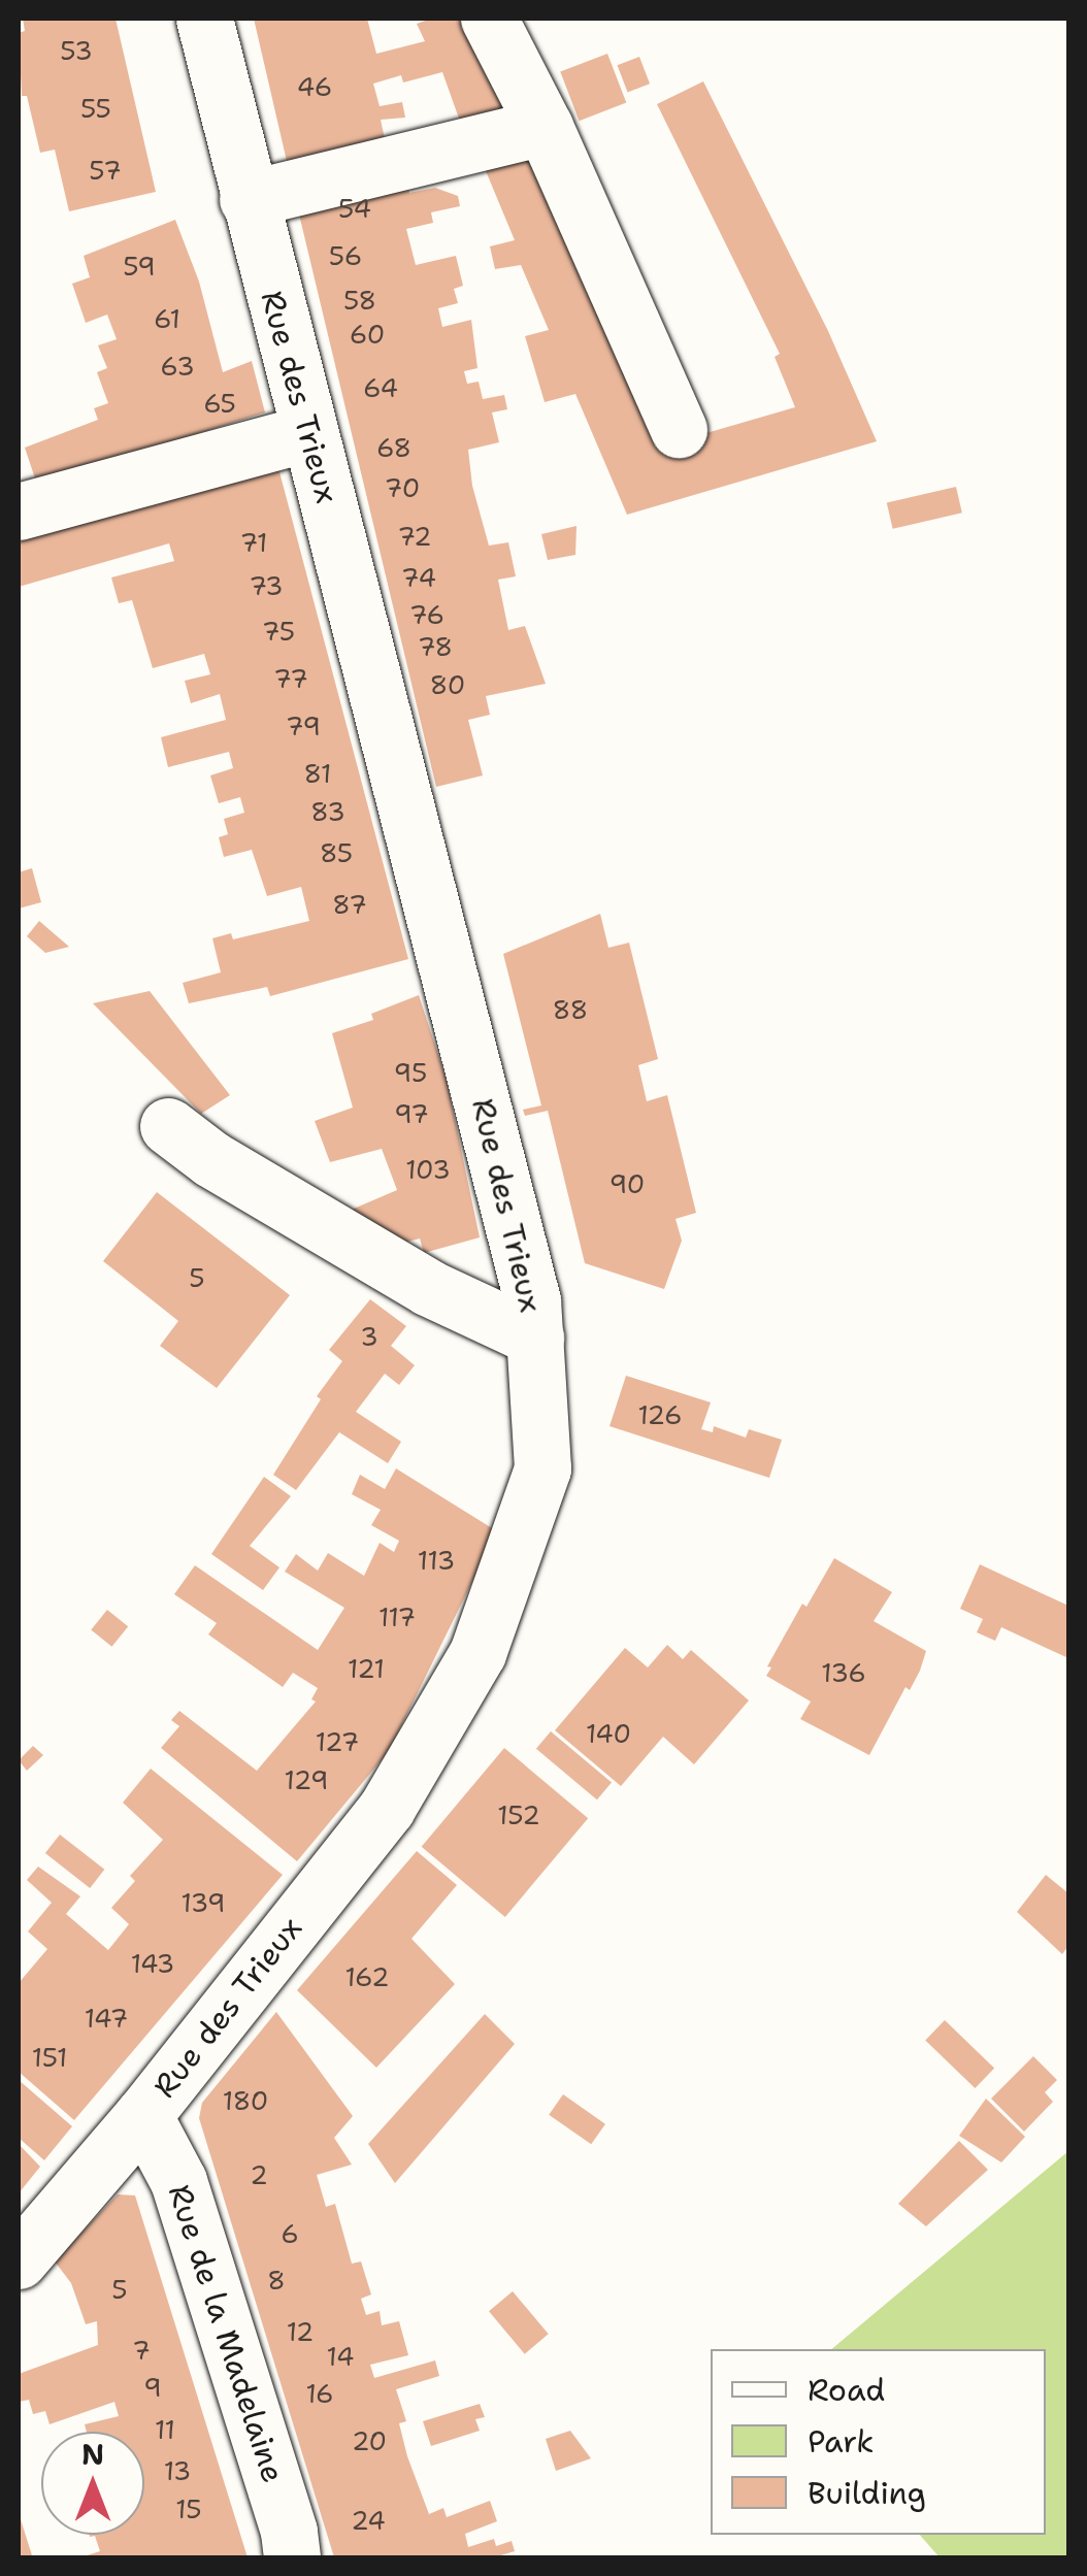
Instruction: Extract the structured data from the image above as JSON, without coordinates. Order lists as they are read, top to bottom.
{
  "streets": {
    "street": ["Rue des Trieux", "Rue de la Madelaine"]
  },
  "crossings": [
    ["Rue des Trieux", "Rue de la Madelaine"]
  ],
  "house_numbers": [
    "53",
    "46",
    "55",
    "57",
    "54",
    "56",
    "59",
    "58",
    "61",
    "60",
    "63",
    "64",
    "65",
    "68",
    "70",
    "72",
    "71",
    "74",
    "73",
    "76",
    "75",
    "78",
    "77",
    "80",
    "79",
    "81",
    "83",
    "85",
    "87",
    "88",
    "95",
    "97",
    "103",
    "90",
    "5",
    "3",
    "126",
    "113",
    "117",
    "121",
    "136",
    "140",
    "127",
    "129",
    "152",
    "139",
    "143",
    "162",
    "147",
    "151",
    "180",
    "2",
    "6",
    "8",
    "5",
    "12",
    "7",
    "14",
    "9",
    "16",
    "11",
    "20",
    "13",
    "15",
    "24"
  ],
  "legend": ["Road", "Park", "Building"],
  "north": "top"
}
